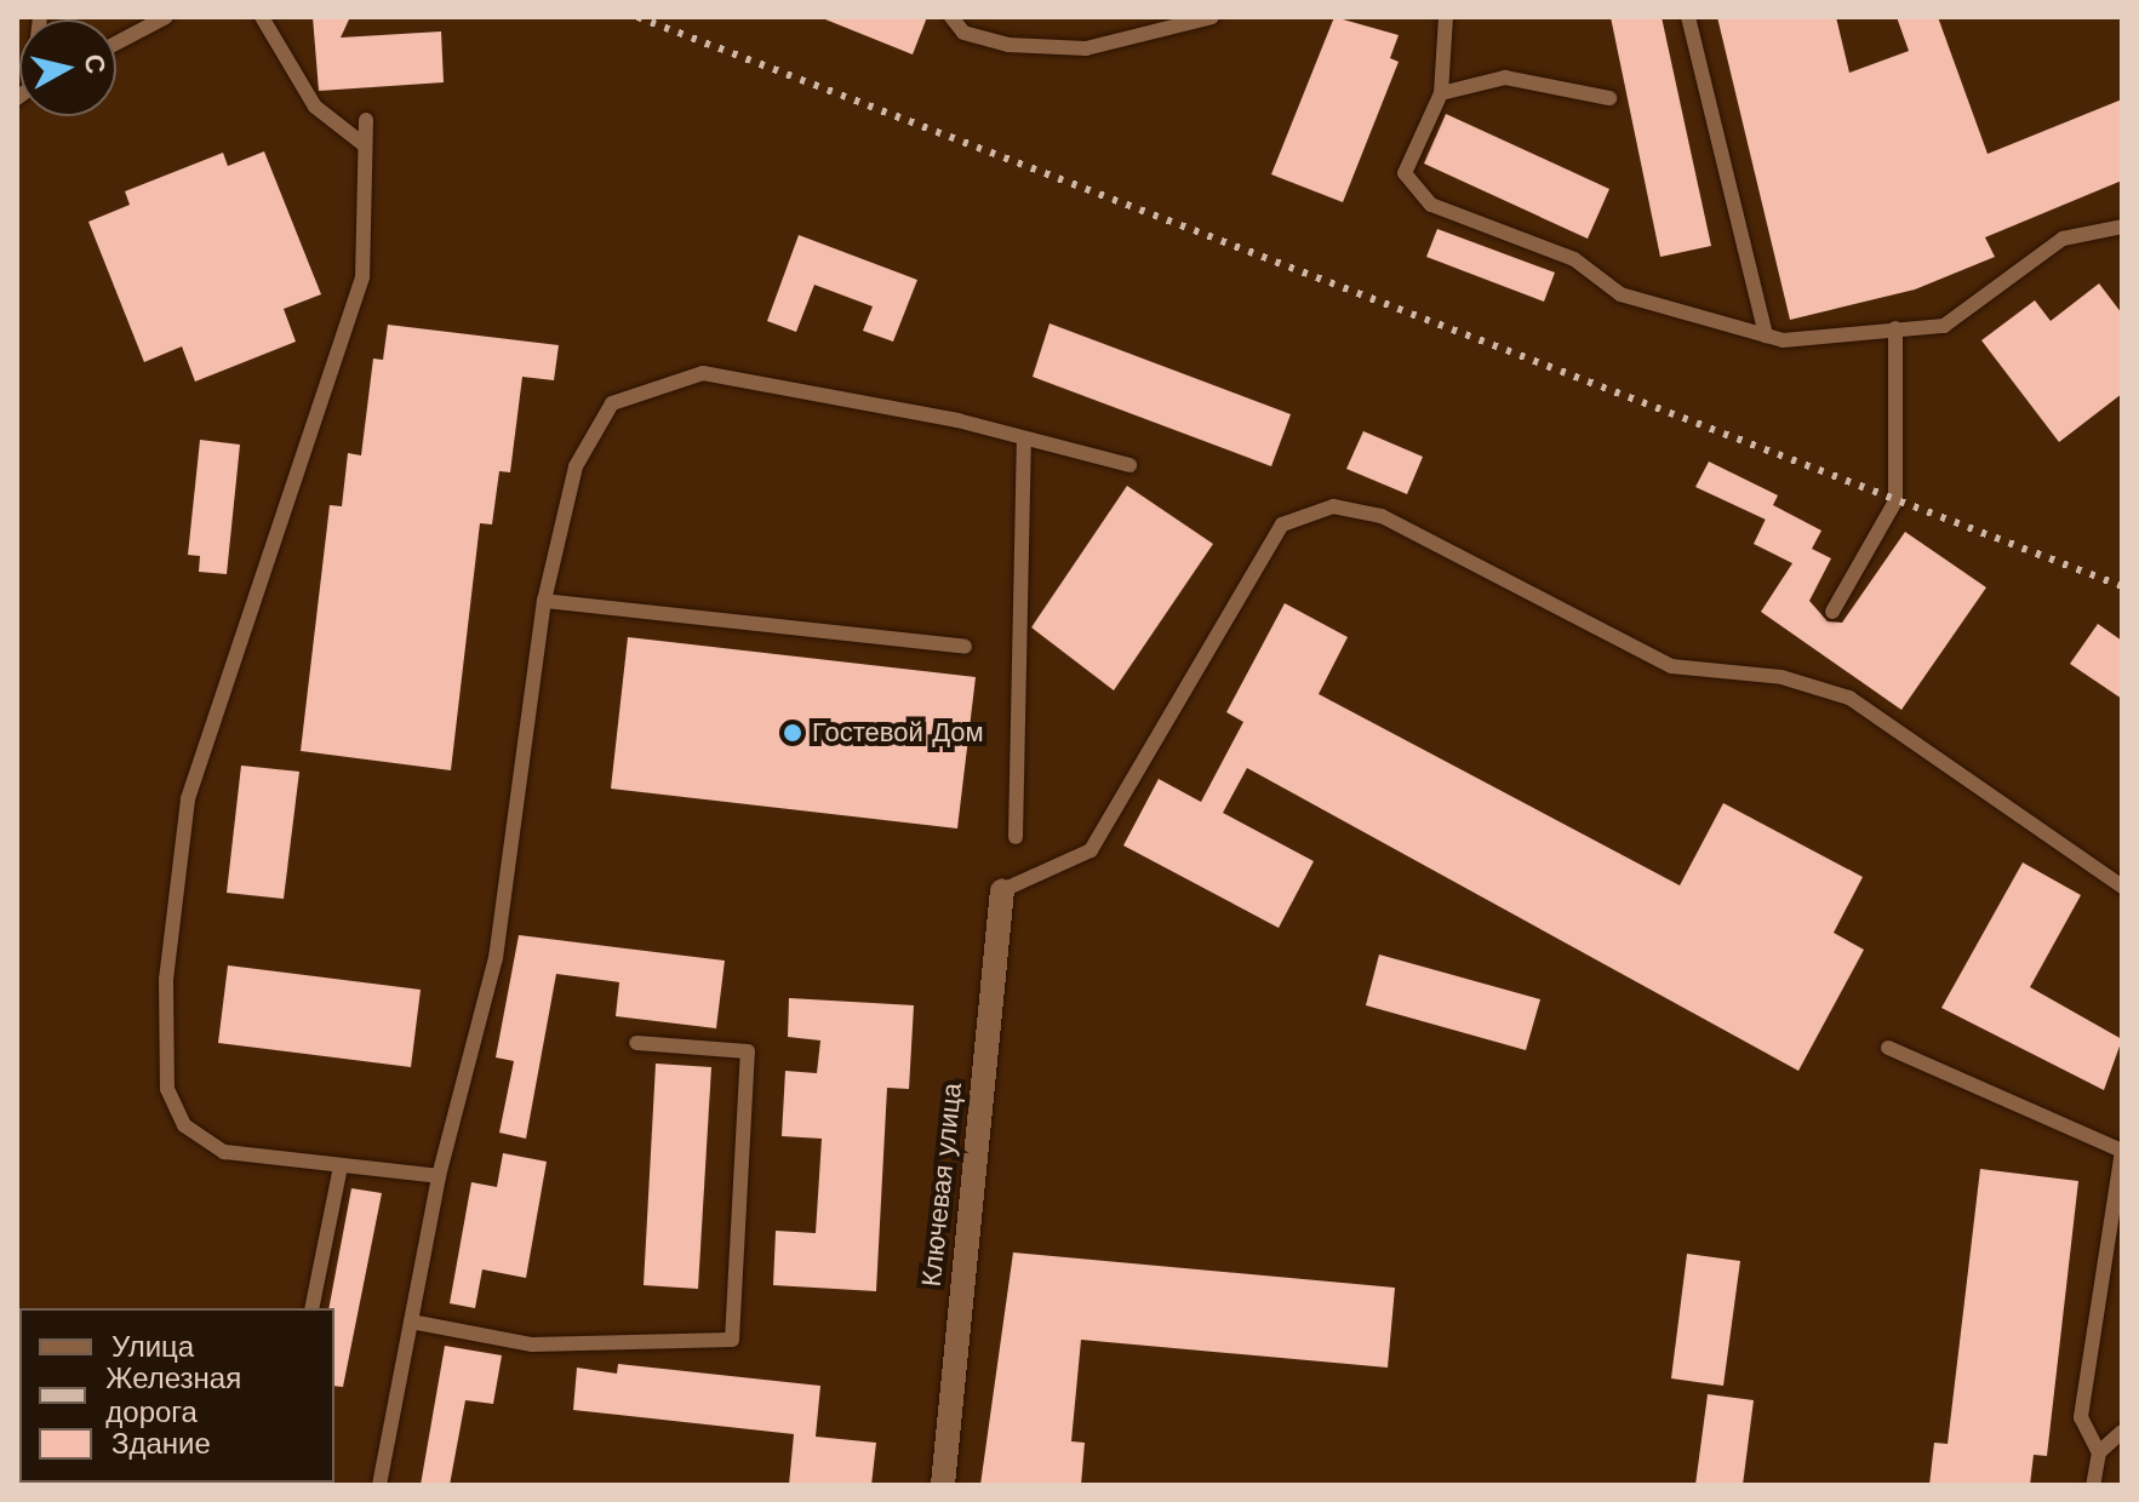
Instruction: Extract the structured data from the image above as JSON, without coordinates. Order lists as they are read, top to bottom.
{
  "streets": {
    "street": ["Ключевая улица"]
  },
  "places": ["Гостевой Дом"],
  "legend": ["Улица", "Железная дорога", "Здание"],
  "north": "right"
}
